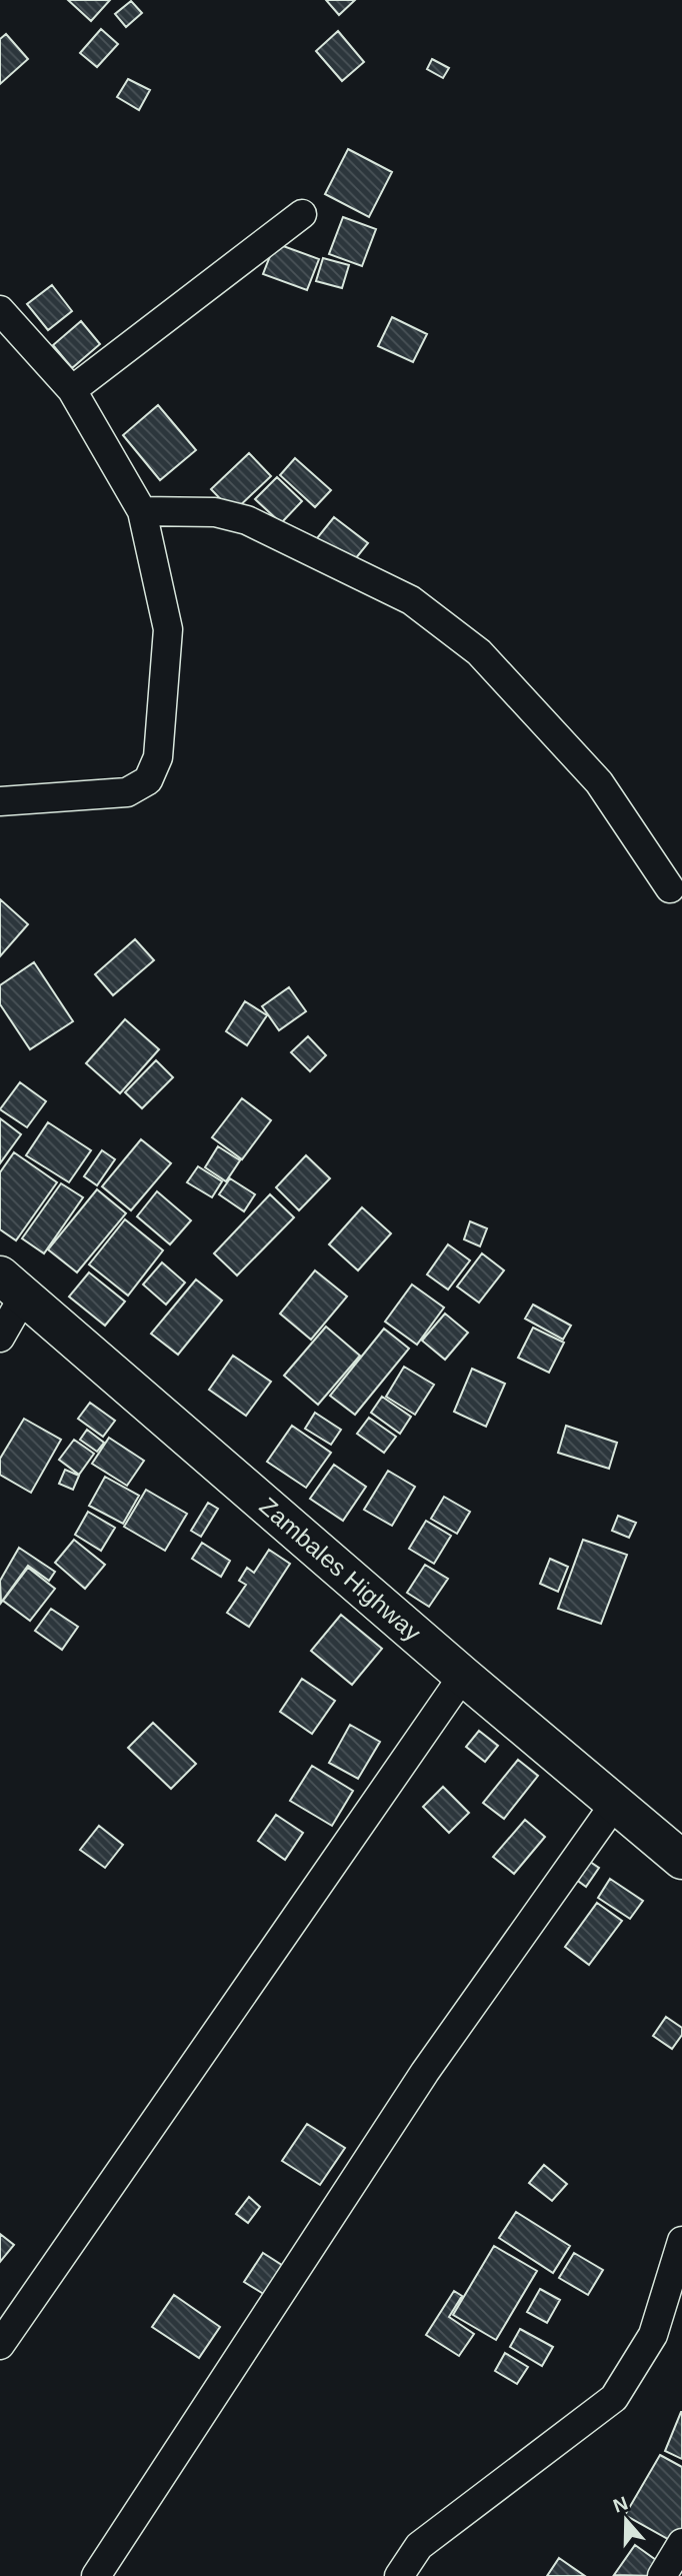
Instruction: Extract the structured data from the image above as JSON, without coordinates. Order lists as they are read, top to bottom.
{
  "streets": {
    "main road": ["Zambales Highway"]
  },
  "north": "top"
}
